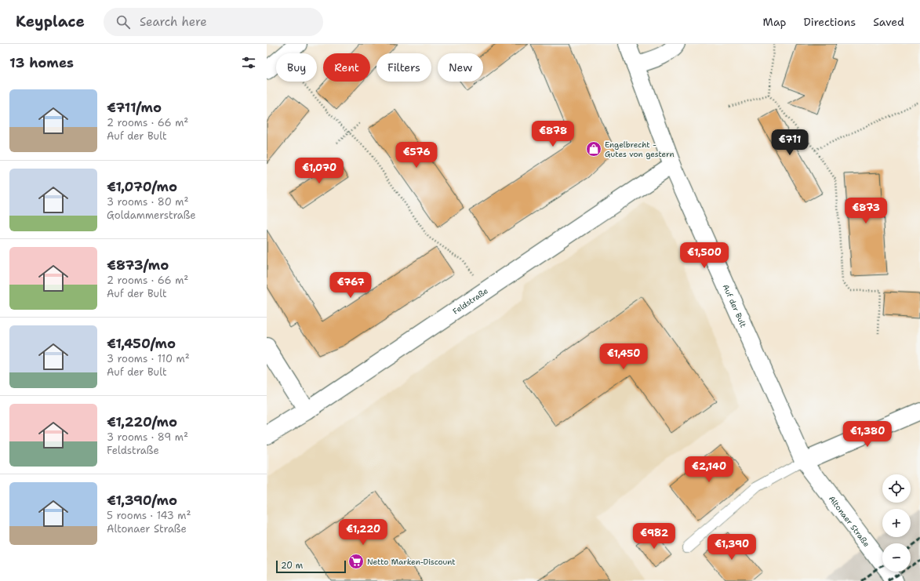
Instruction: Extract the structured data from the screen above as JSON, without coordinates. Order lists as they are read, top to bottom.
{
  "streets": {
    "street": ["Feldstraße", "Auf der Bult", "Altonaer Straße"]
  },
  "crossings": [
    ["Feldstraße", "Auf der Bult"],
    ["Auf der Bult", "Altonaer Straße"]
  ],
  "places": {
    "shop": ["Engelbrecht - Gutes von gestern"],
    "supermarket": ["Netto Marken-Discount"]
  },
  "scale_bar": "20 m",
  "page": {
    "header": "Keyplace",
    "search": "Search here",
    "nav": ["Map", "Directions", "Saved"],
    "heading": "13 homes",
    "chip": [
      "Buy",
      "Rent",
      "Filters",
      "New"
    ],
    "list": [
      {
        "name": "€711/mo",
        "note": "2 rooms · 66 m² · Auf der Bult"
      },
      {
        "name": "€1,070/mo",
        "note": "3 rooms · 80 m² · Goldammerstraße"
      },
      {
        "name": "€873/mo",
        "note": "2 rooms · 66 m² · Auf der Bult"
      },
      {
        "name": "€1,450/mo",
        "note": "3 rooms · 110 m² · Auf der Bult"
      },
      {
        "name": "€1,220/mo",
        "note": "3 rooms · 89 m² · Feldstraße"
      },
      {
        "name": "€1,390/mo",
        "note": "5 rooms · 143 m² · Altonaer Straße"
      }
    ],
    "price": [
      "€878",
      "€711",
      "€576",
      "€1,070",
      "€873",
      "€1,500",
      "€767",
      "€1,450",
      "€1,380",
      "€2,140",
      "€1,220",
      "€982",
      "€1,390"
    ],
    "map_buttons": ["+", "−"],
    "scale": "20 m"
  }
}
